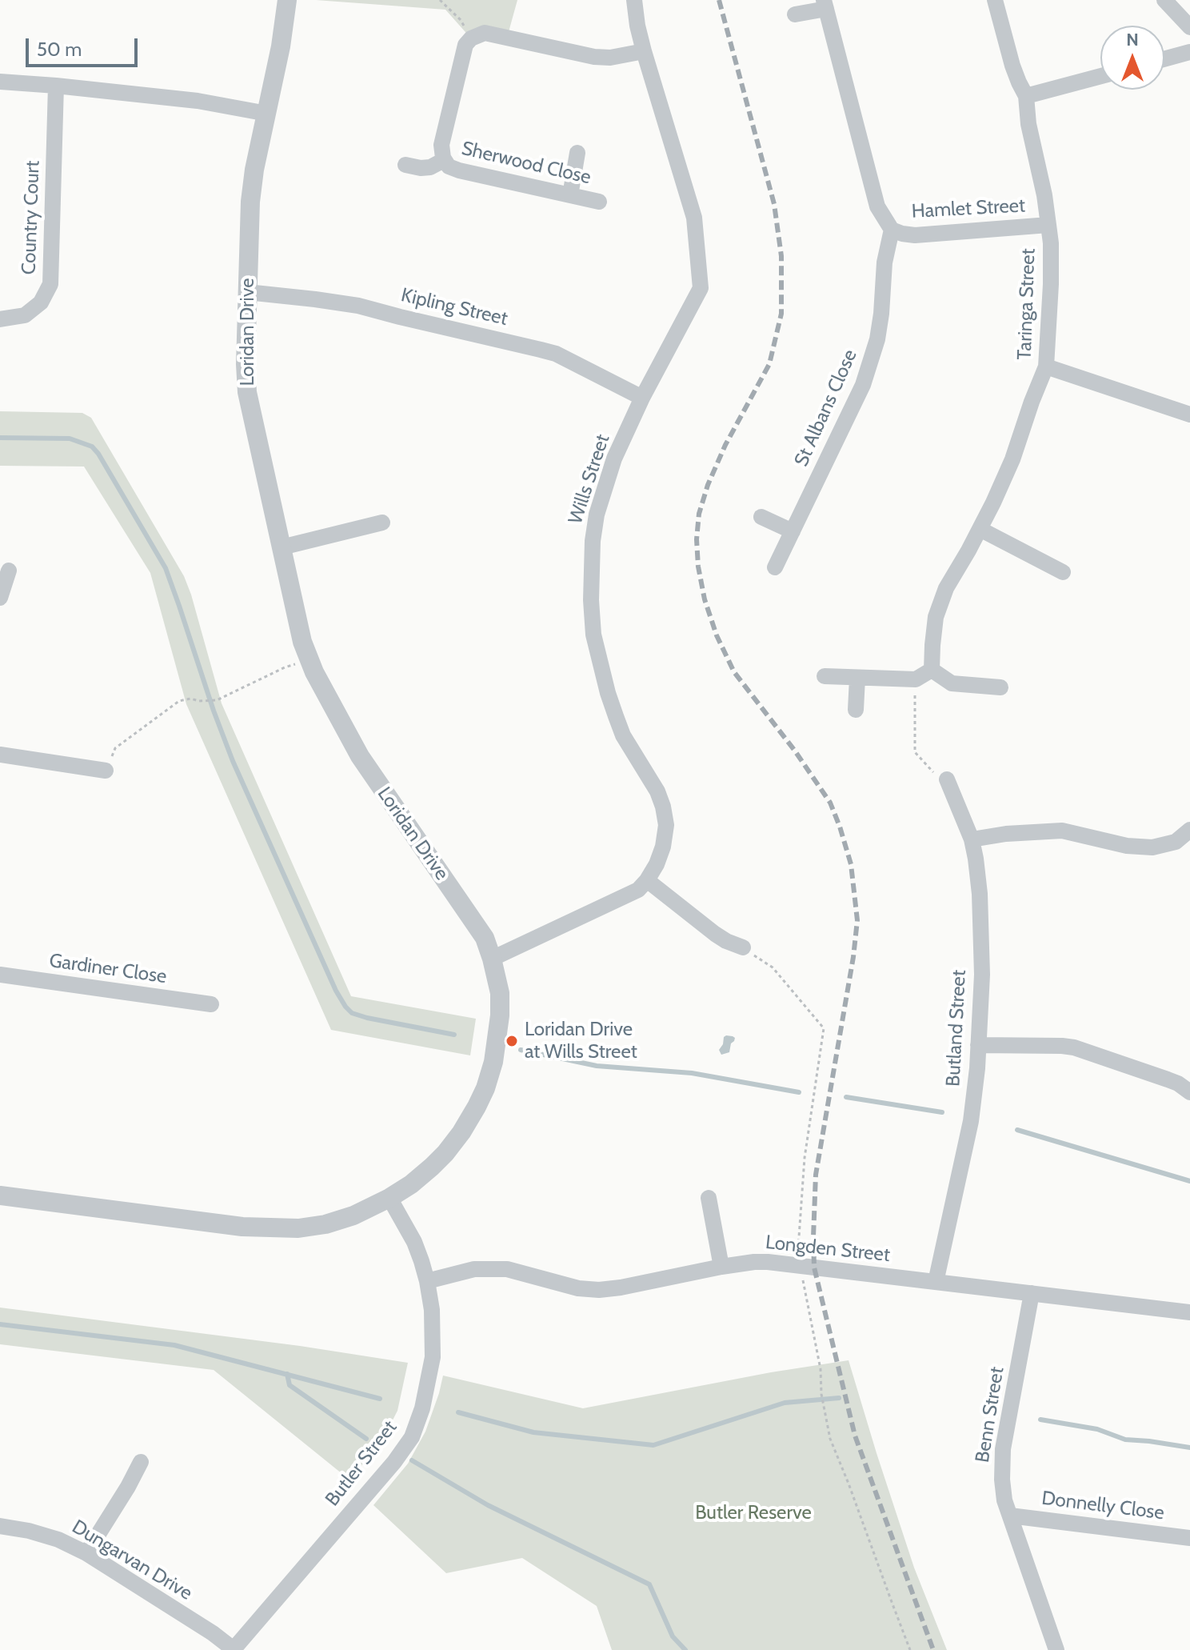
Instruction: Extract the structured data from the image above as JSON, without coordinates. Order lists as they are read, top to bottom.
{
  "streets": {
    "street": [
      "Sherwood Close",
      "Hamlet Street",
      "Country Court",
      "Taringa Street",
      "Kipling Street",
      "Loridan Drive",
      "St Albans Close",
      "Wills Street",
      "Gardiner Close",
      "Butland Street",
      "Longden Street",
      "Benn Street",
      "Butler Street",
      "Donnelly Close",
      "Dungarvan Drive"
    ]
  },
  "crossings": [
    ["Hamlet Street", "Taringa Street"],
    ["Hamlet Street", "St Albans Close"],
    ["Kipling Street", "Loridan Drive"],
    ["Kipling Street", "Wills Street"],
    ["Loridan Drive", "Wills Street"],
    ["Loridan Drive", "Butler Street"],
    ["Butland Street", "Longden Street"],
    ["Longden Street", "Benn Street"],
    ["Longden Street", "Butler Street"],
    ["Benn Street", "Donnelly Close"],
    ["Butler Street", "Dungarvan Drive"]
  ],
  "parks": ["Butler Reserve"],
  "places": ["Loridan Drive at Wills Street"],
  "scale_bar": "50 m",
  "north": "top"
}
